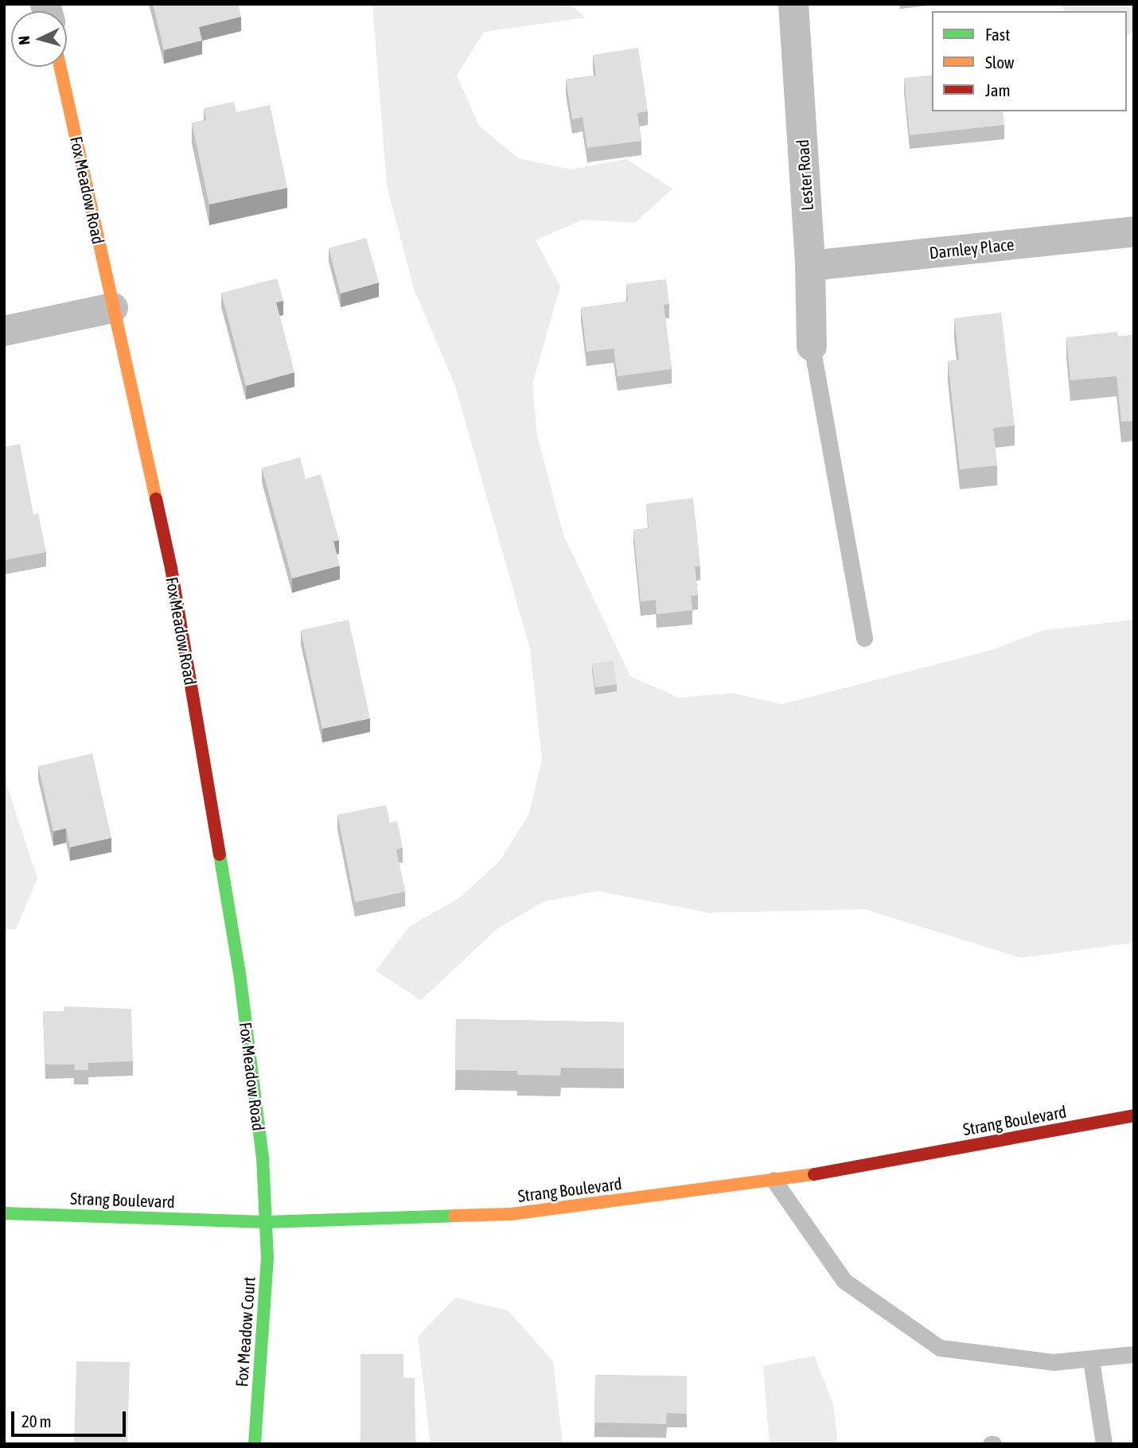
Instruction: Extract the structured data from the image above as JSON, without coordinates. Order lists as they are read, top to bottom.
{
  "streets": {
    "street": [
      "Lester Road",
      "Fox Meadow Road",
      "Darnley Place",
      "Strang Boulevard",
      "Fox Meadow Court"
    ]
  },
  "crossings": [
    ["Lester Road", "Darnley Place"],
    ["Fox Meadow Road", "Strang Boulevard"],
    ["Fox Meadow Road", "Fox Meadow Court"],
    ["Strang Boulevard", "Fox Meadow Court"]
  ],
  "legend": ["Fast", "Slow", "Jam"],
  "scale_bar": "20 m",
  "north": "left"
}
